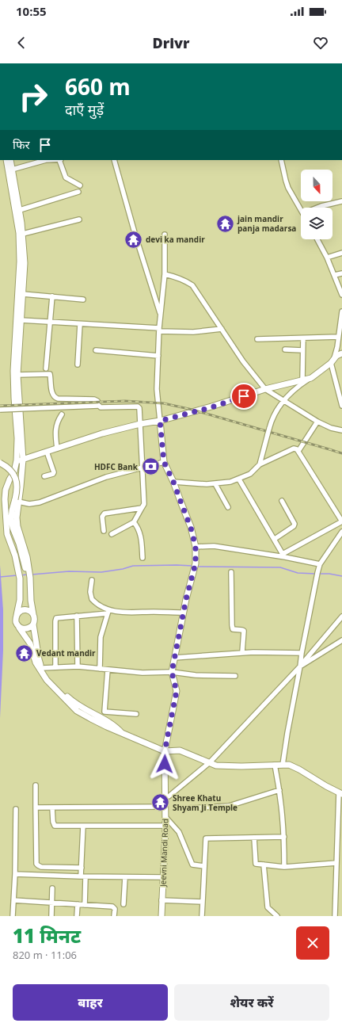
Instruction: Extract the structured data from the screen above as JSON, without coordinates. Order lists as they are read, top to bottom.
{
  "streets": {
    "main road": ["Jeevni Mandi Road"]
  },
  "places": {
    "temple": [
      "jain mandir panja madarsa",
      "devi ka mandir",
      "Vedant mandir",
      "Shree Khatu Shyam Ji Temple"
    ],
    "bank": ["HDFC Bank"]
  },
  "north": "bottom",
  "page": {
    "status": "10:55",
    "header": "Drivr",
    "turn": ["660 m", "दाएँ मुड़ें"],
    "then": "फिर",
    "heading": ["11 मिनट", "820 m · 11:06"],
    "buttons": ["बाहर", "शेयर करें"]
  }
}
